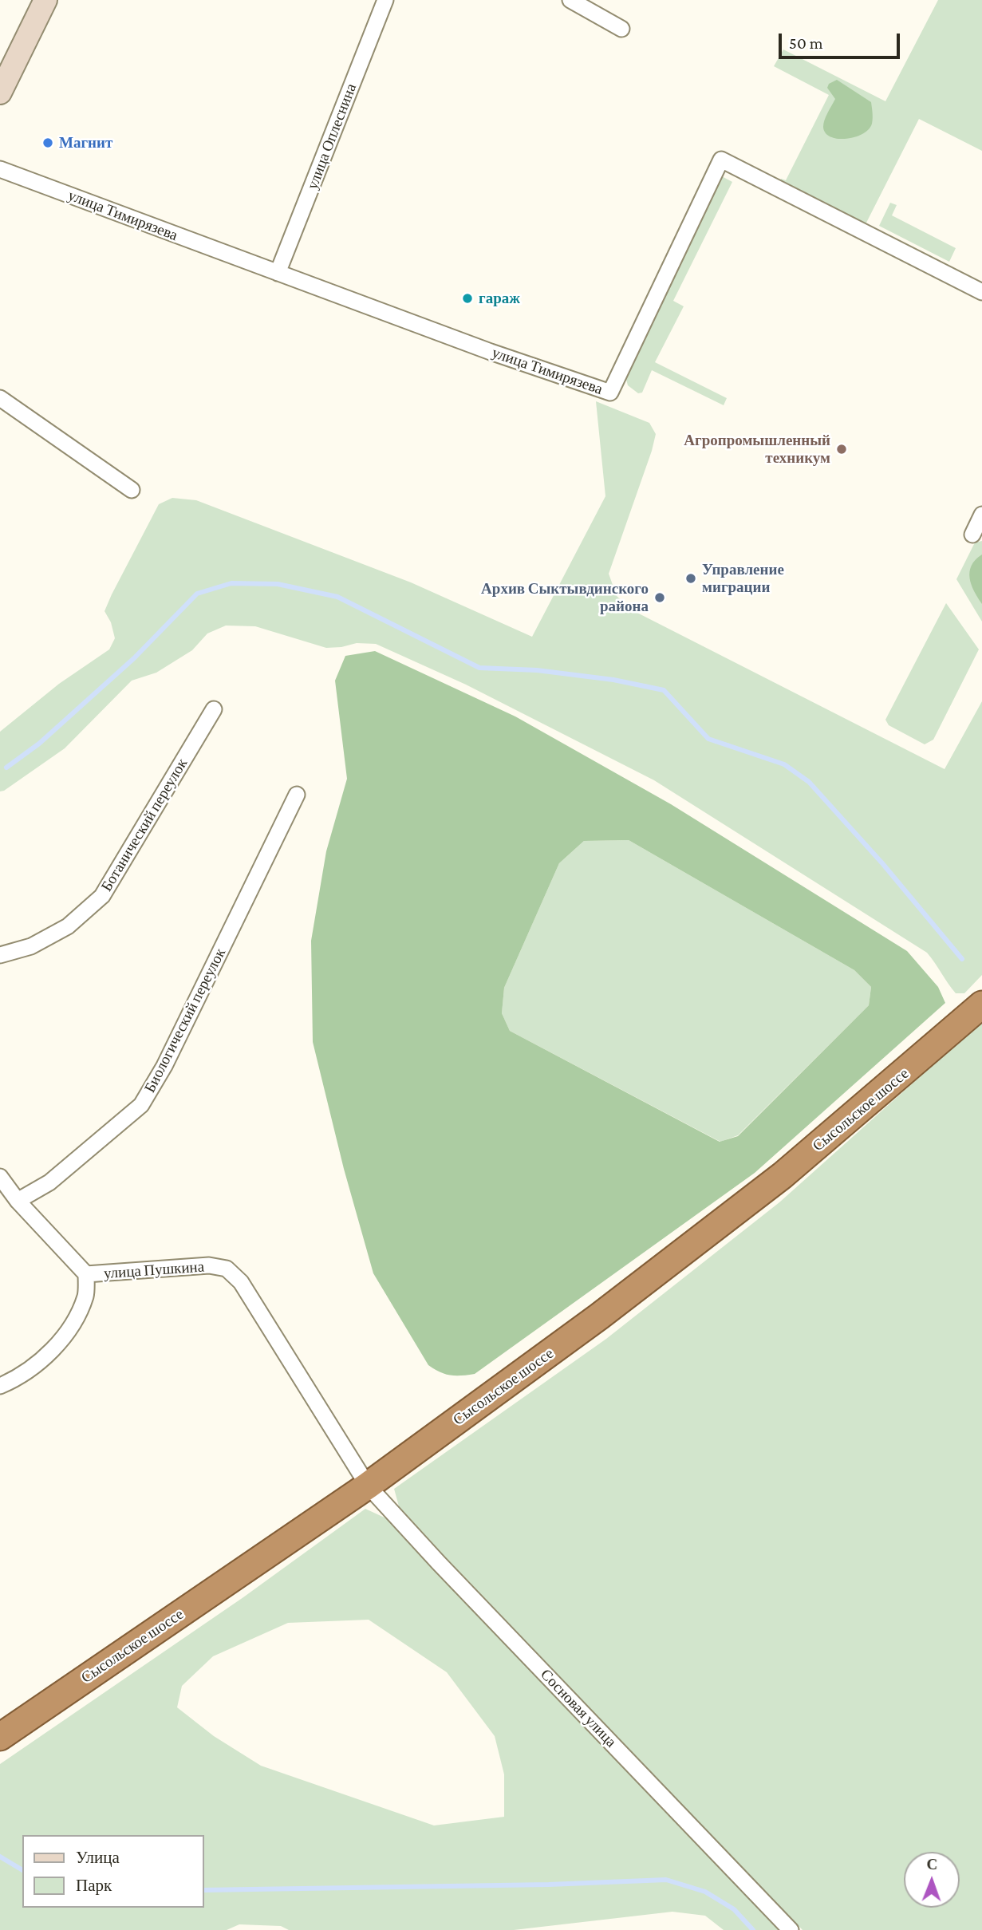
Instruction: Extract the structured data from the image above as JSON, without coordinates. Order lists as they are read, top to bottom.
{
  "streets": {
    "highway": ["Сысольское шоссе"],
    "street": [
      "улица Оплеснина",
      "улица Тимирязева",
      "Ботанический переулок",
      "Биологический переулок",
      "улица Пушкина",
      "Сосновая улица"
    ]
  },
  "crossings": [
    ["улица Оплеснина", "улица Тимирязева"],
    ["Биологический переулок", "улица Пушкина"],
    ["Сысольское шоссе", "улица Пушкина"],
    ["Сысольское шоссе", "Сосновая улица"],
    ["улица Пушкина", "Сосновая улица"]
  ],
  "places": [
    "Магнит",
    "гараж",
    "Агропромышленный техникум",
    "Управление миграции",
    "Архив Сыктывдинского района"
  ],
  "legend": ["Улица", "Парк"],
  "scale_bar": "50 m",
  "north": "top"
}
